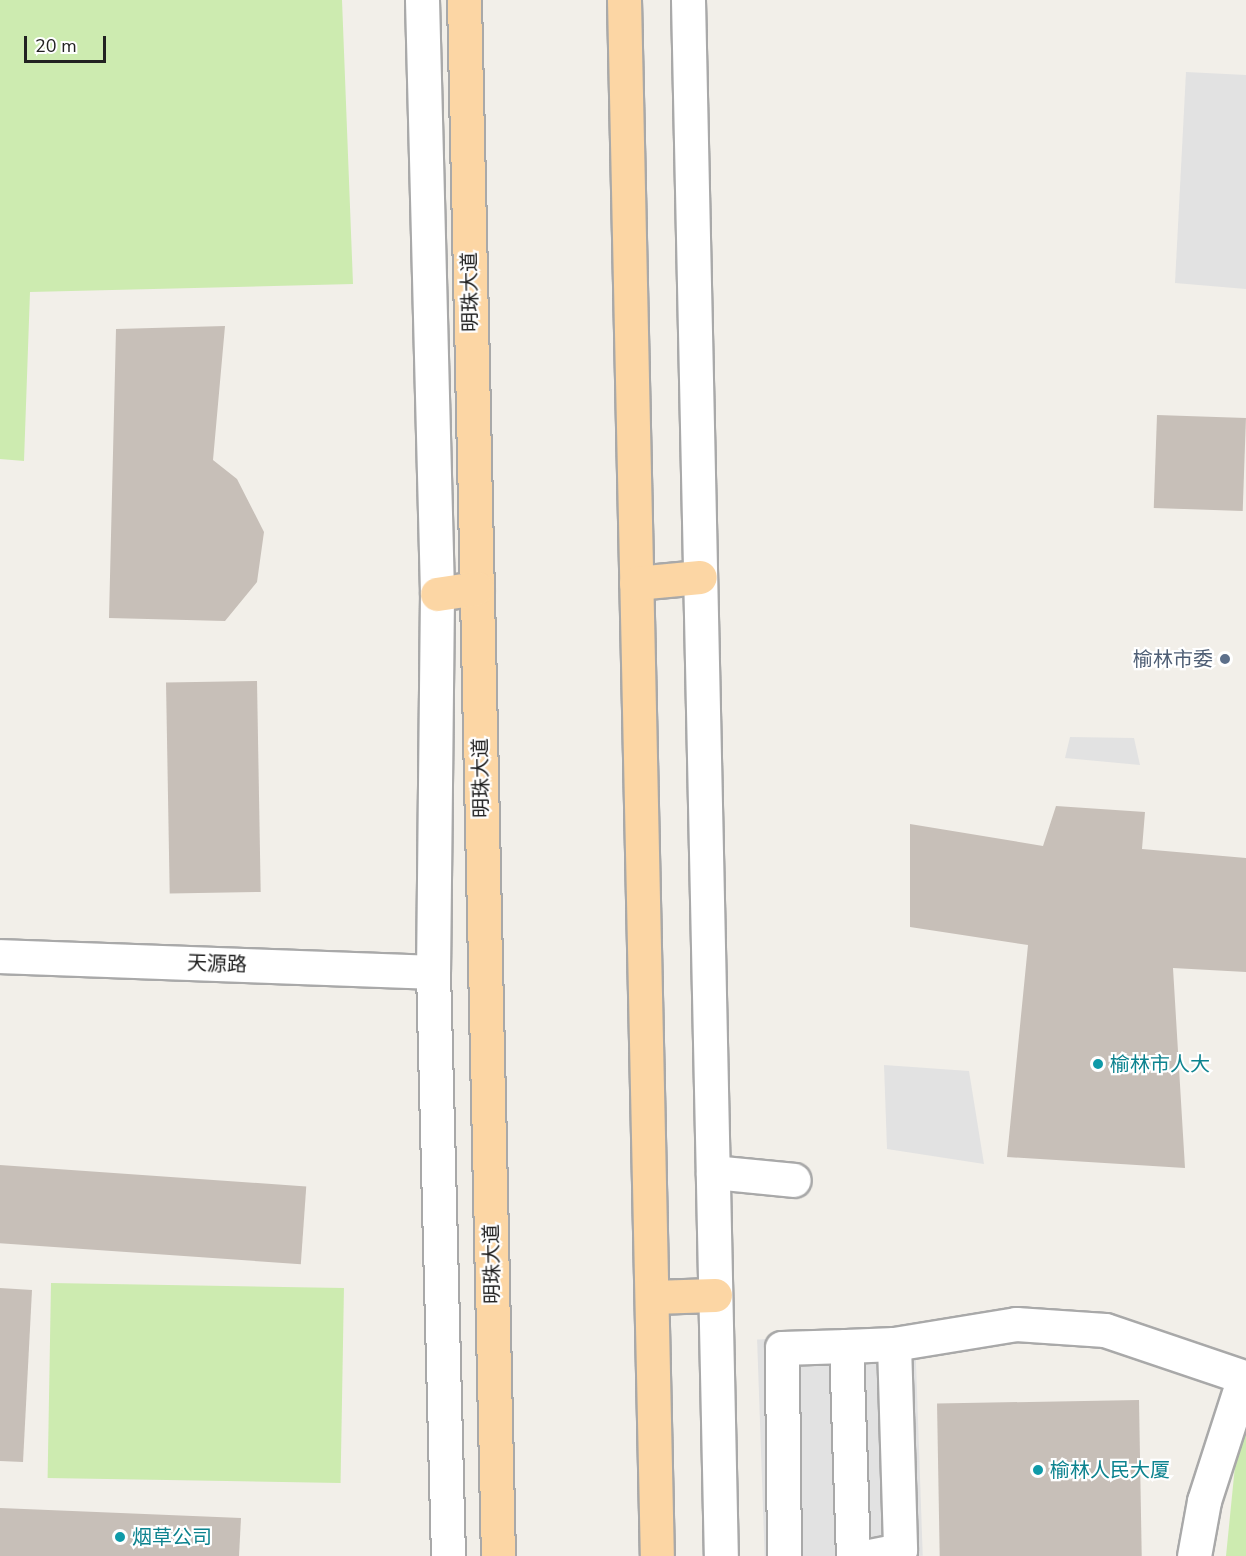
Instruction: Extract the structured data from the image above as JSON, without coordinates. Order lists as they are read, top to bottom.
{
  "streets": {
    "main road": ["明珠大道"],
    "street": ["天源路"]
  },
  "places": [
    "榆林市委",
    "榆林市人大",
    "榆林人民大厦",
    "烟草公司"
  ],
  "scale_bar": "20 m"
}
